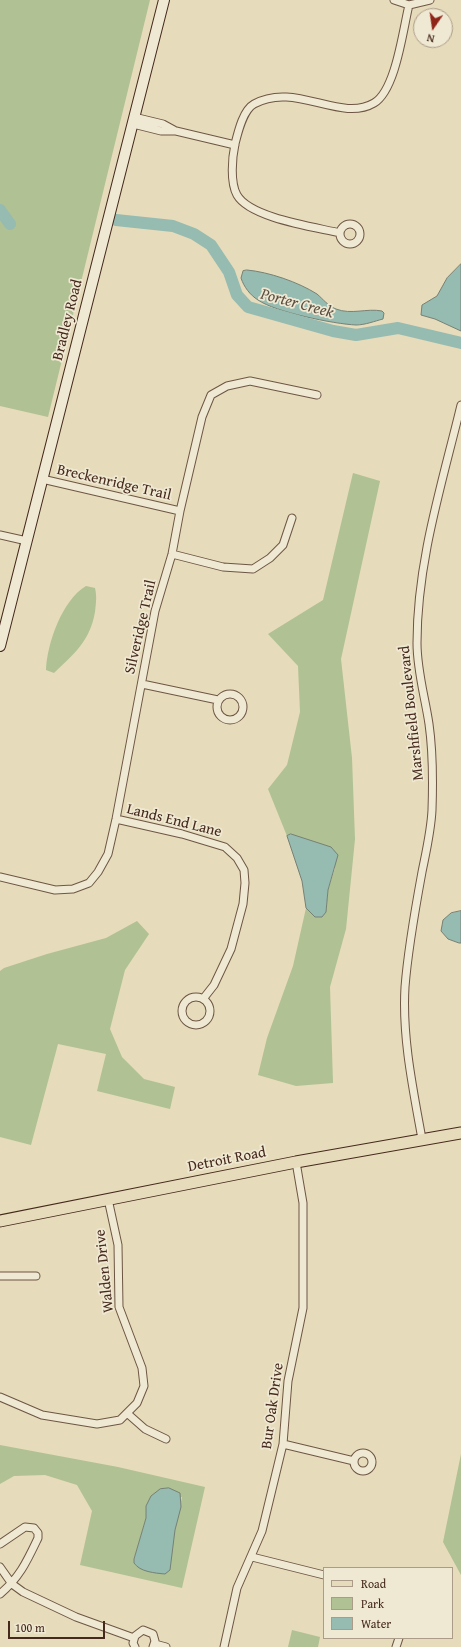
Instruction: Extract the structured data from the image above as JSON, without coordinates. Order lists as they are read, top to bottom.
{
  "streets": {
    "main road": ["Detroit Road"],
    "street": [
      "Bradley Road",
      "Breckenridge Trail",
      "Silveridge Trail",
      "Marshfield Boulevard",
      "Lands End Lane",
      "Walden Drive",
      "Bur Oak Drive"
    ]
  },
  "crossings": [
    ["Bradley Road", "Breckenridge Trail"],
    ["Breckenridge Trail", "Silveridge Trail"],
    ["Silveridge Trail", "Lands End Lane"],
    ["Marshfield Boulevard", "Detroit Road"],
    ["Detroit Road", "Walden Drive"],
    ["Detroit Road", "Bur Oak Drive"]
  ],
  "water": ["Porter Creek"],
  "legend": ["Road", "Park", "Water"],
  "scale_bar": "100 m",
  "north": "bottom"
}
